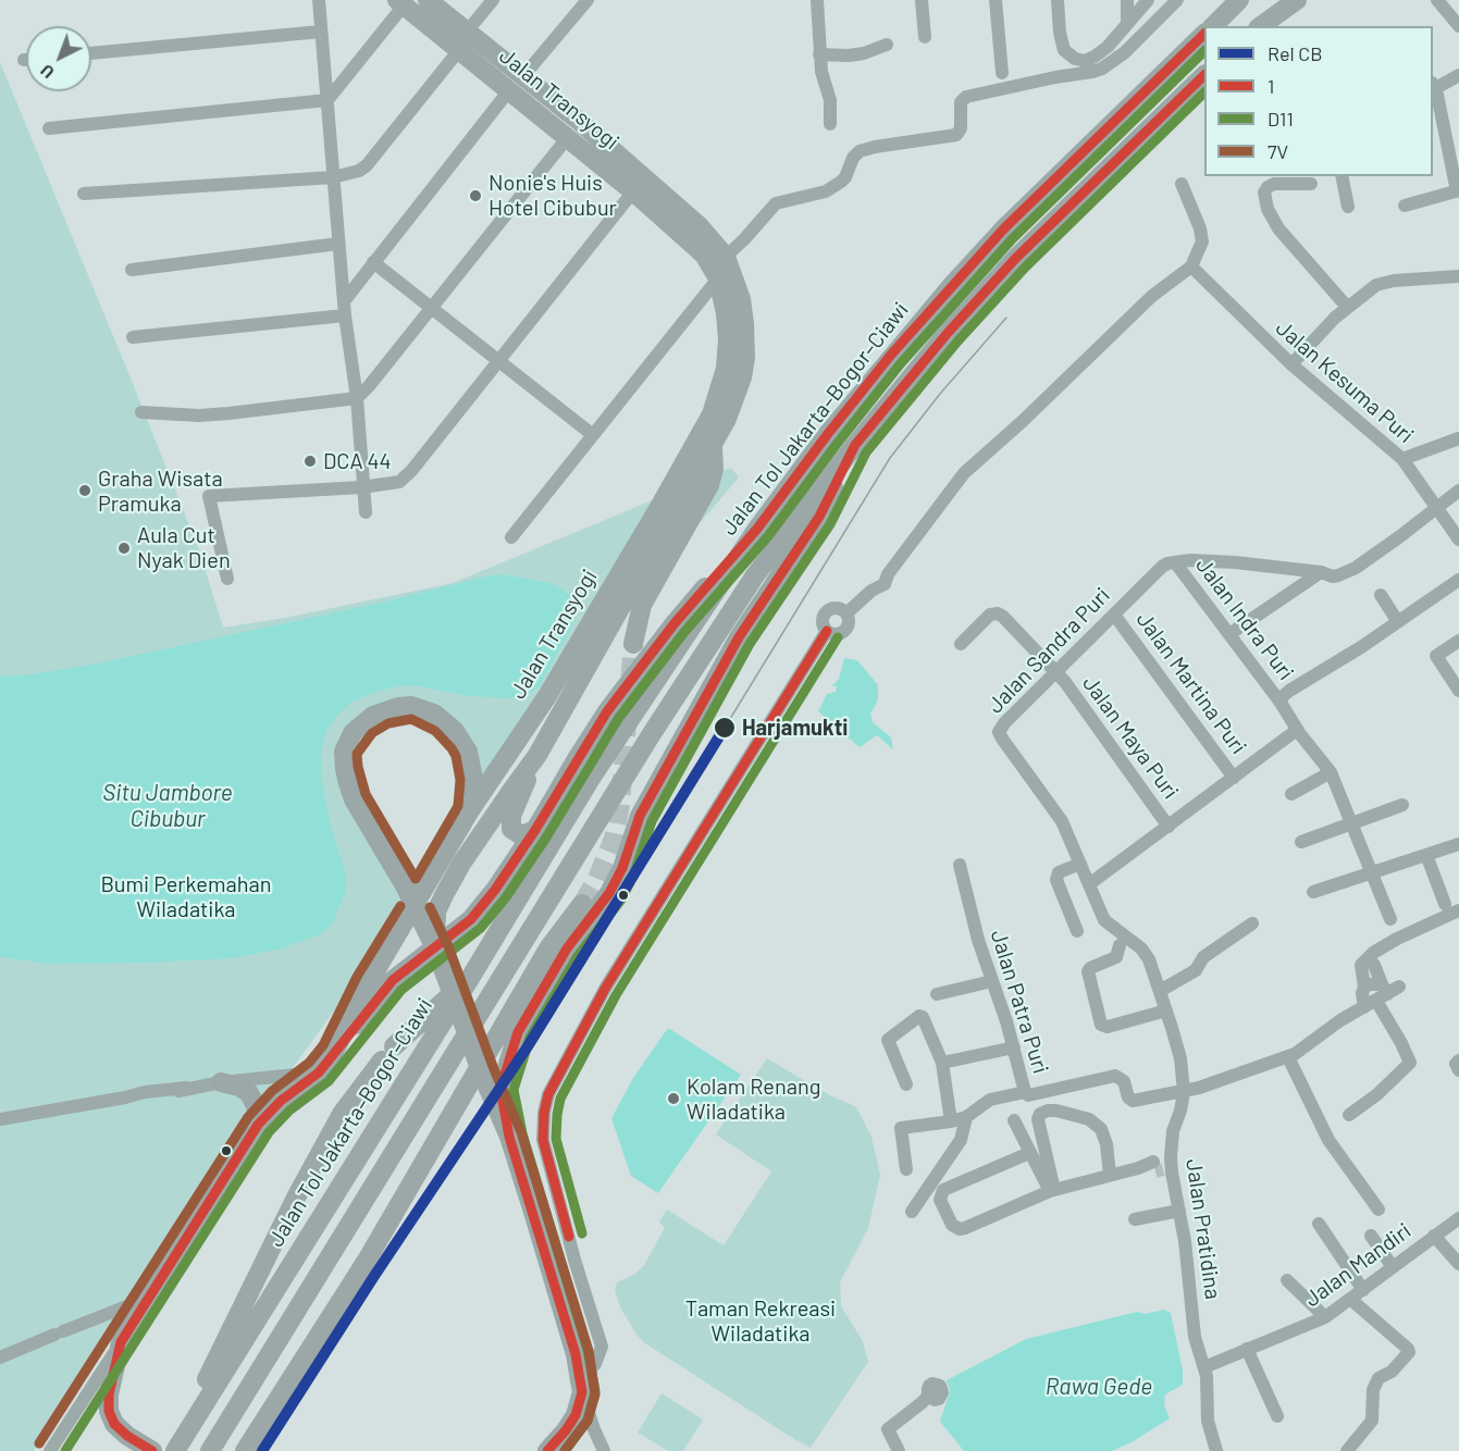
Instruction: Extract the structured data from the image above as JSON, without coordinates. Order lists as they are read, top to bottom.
{
  "streets": {
    "highway": ["Jalan Transyogi", "Jalan Tol Jakarta–Bogor–Ciawi"],
    "street": [
      "Jalan Kesuma Puri",
      "Jalan Indra Puri",
      "Jalan Sandra Puri",
      "Jalan Martina Puri",
      "Jalan Maya Puri",
      "Jalan Patra Puri",
      "Jalan Pratidina",
      "Jalan Mandiri"
    ]
  },
  "crossings": [
    ["Jalan Indra Puri", "Jalan Sandra Puri"],
    ["Jalan Sandra Puri", "Jalan Martina Puri"],
    ["Jalan Sandra Puri", "Jalan Maya Puri"],
    ["Jalan Sandra Puri", "Jalan Pratidina"],
    ["Jalan Patra Puri", "Jalan Pratidina"],
    ["Jalan Pratidina", "Jalan Mandiri"]
  ],
  "water": ["Situ Jambore Cibubur", "Rawa Gede"],
  "parks": ["Bumi Perkemahan Wiladatika", "Taman Rekreasi Wiladatika"],
  "places": [
    "Nonie's Huis Hotel Cibubur",
    "DCA 44",
    "Graha Wisata Pramuka",
    "Aula Cut Nyak Dien",
    "Harjamukti",
    "Kolam Renang Wiladatika"
  ],
  "lines": [
    "transit line 1",
    "transit line D11",
    "transit line 7V",
    "rail line CB"
  ],
  "legend": [
    "Rel CB",
    "1",
    "D11",
    "7V"
  ],
  "north": "bottom left"
}
